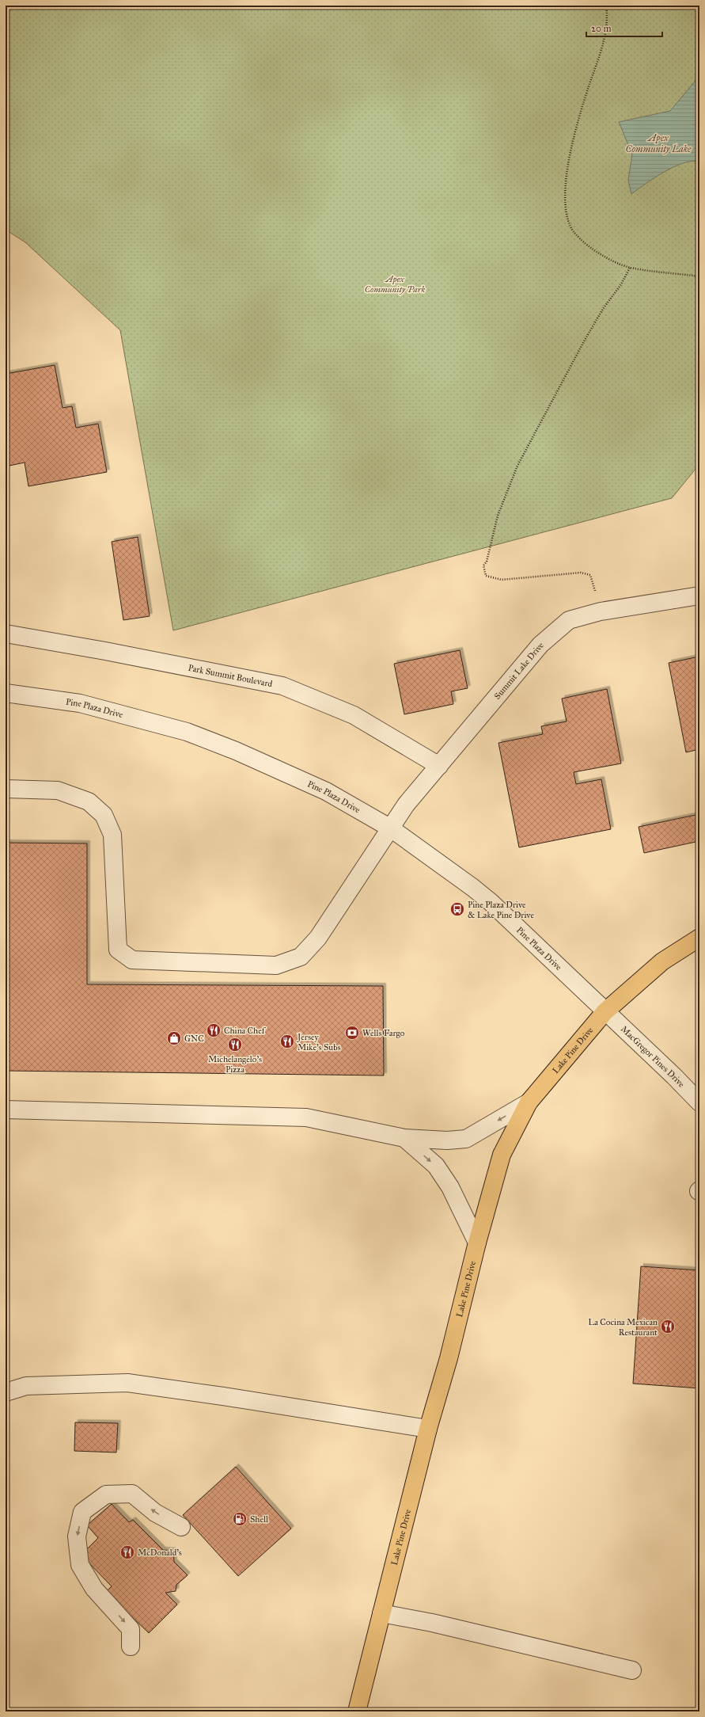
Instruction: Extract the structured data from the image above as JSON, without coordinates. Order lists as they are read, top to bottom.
{
  "streets": {
    "main road": ["Lake Pine Drive"],
    "street": [
      "Summit Lake Drive",
      "Park Summit Boulevard",
      "Pine Plaza Drive",
      "MacGregor Pines Drive"
    ]
  },
  "crossings": [
    ["Summit Lake Drive", "Park Summit Boulevard"],
    ["Summit Lake Drive", "Pine Plaza Drive"],
    ["Pine Plaza Drive", "Lake Pine Drive"],
    ["Pine Plaza Drive", "MacGregor Pines Drive"],
    ["Lake Pine Drive", "MacGregor Pines Drive"]
  ],
  "water": ["Apex Community Lake"],
  "parks": ["Apex Community Park"],
  "places": {
    "bus stop": ["Pine Plaza Drive & Lake Pine Drive"],
    "restaurant": [
      "China Chef",
      "Jersey Mike's Subs",
      "Michelangelo's Pizza",
      "La Cocina Mexican Restaurant",
      "McDonald's"
    ],
    "bank": ["Wells Fargo"],
    "shop": ["GNC"],
    "fuel station": ["Shell"]
  },
  "scale_bar": "20 m"
}
